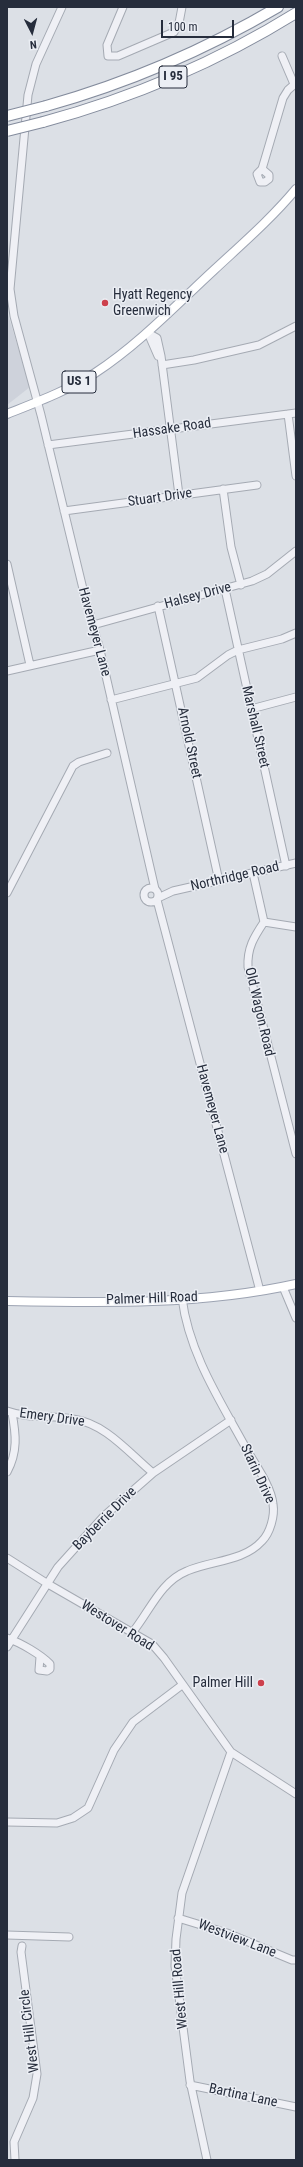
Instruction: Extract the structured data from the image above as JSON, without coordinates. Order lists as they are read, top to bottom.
{
  "streets": {
    "highway": ["I 95"],
    "main road": ["US 1", "Palmer Hill Road"],
    "street": [
      "Hassake Road",
      "Stuart Drive",
      "Halsey Drive",
      "Havemeyer Lane",
      "Marshall Street",
      "Arnold Street",
      "Northridge Road",
      "Old Wagon Road",
      "Emery Drive",
      "Starin Drive",
      "Bayberrie Drive",
      "Westover Road",
      "Westview Lane",
      "West Hill Road",
      "West Hill Circle",
      "Bartina Lane"
    ]
  },
  "crossings": [
    ["US 1", "Havemeyer Lane"],
    ["Hassake Road", "Havemeyer Lane"],
    ["Stuart Drive", "Havemeyer Lane"],
    ["Halsey Drive", "Havemeyer Lane"],
    ["Halsey Drive", "Marshall Street"],
    ["Halsey Drive", "Arnold Street"],
    ["Havemeyer Lane", "Northridge Road"],
    ["Havemeyer Lane", "Palmer Hill Road"],
    ["Marshall Street", "Northridge Road"],
    ["Arnold Street", "Northridge Road"],
    ["Palmer Hill Road", "Starin Drive"],
    ["Emery Drive", "Bayberrie Drive"],
    ["Starin Drive", "Bayberrie Drive"],
    ["Starin Drive", "Westover Road"],
    ["Bayberrie Drive", "Westover Road"],
    ["Westover Road", "West Hill Road"],
    ["Westview Lane", "West Hill Road"],
    ["West Hill Road", "Bartina Lane"]
  ],
  "places": ["Hyatt Regency Greenwich", "Palmer Hill"],
  "scale_bar": "100 m",
  "north": "bottom"
}
